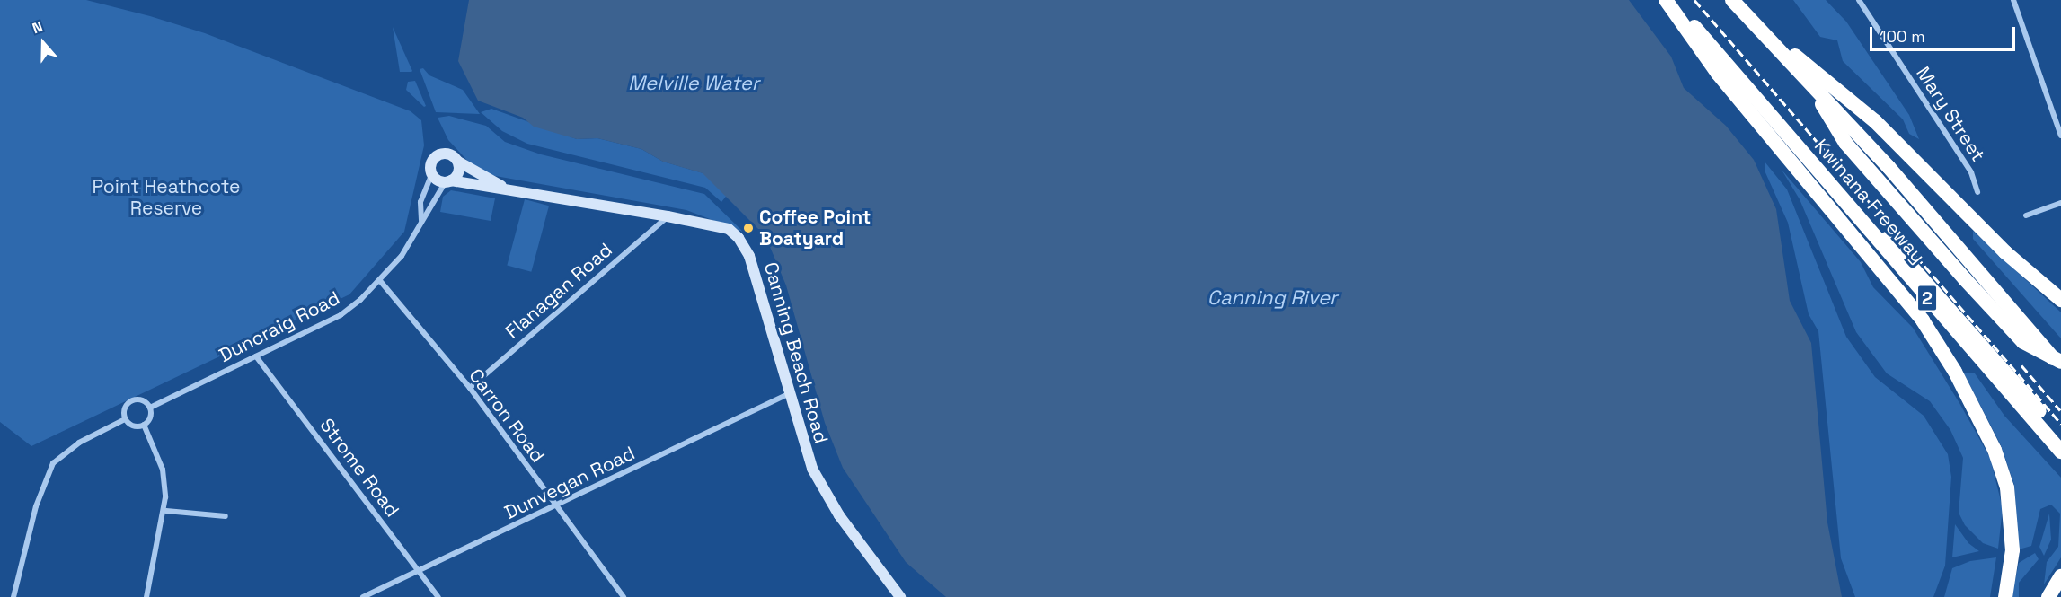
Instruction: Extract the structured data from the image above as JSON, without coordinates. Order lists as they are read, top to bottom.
{
  "streets": {
    "highway": ["Kwinana Freeway", "2"],
    "street": [
      "Mary Street",
      "Flanagan Road",
      "Duncraig Road",
      "Canning Beach Road",
      "Carron Road",
      "Strome Road",
      "Dunvegan Road"
    ]
  },
  "crossings": [
    ["Flanagan Road", "Canning Beach Road"],
    ["Flanagan Road", "Carron Road"],
    ["Duncraig Road", "Canning Beach Road"],
    ["Duncraig Road", "Carron Road"],
    ["Duncraig Road", "Strome Road"],
    ["Canning Beach Road", "Dunvegan Road"],
    ["Carron Road", "Dunvegan Road"],
    ["Strome Road", "Dunvegan Road"]
  ],
  "water": ["Melville Water", "Canning River"],
  "parks": ["Point Heathcote Reserve"],
  "places": ["Coffee Point Boatyard"],
  "scale_bar": "100 m",
  "north": "top"
}
